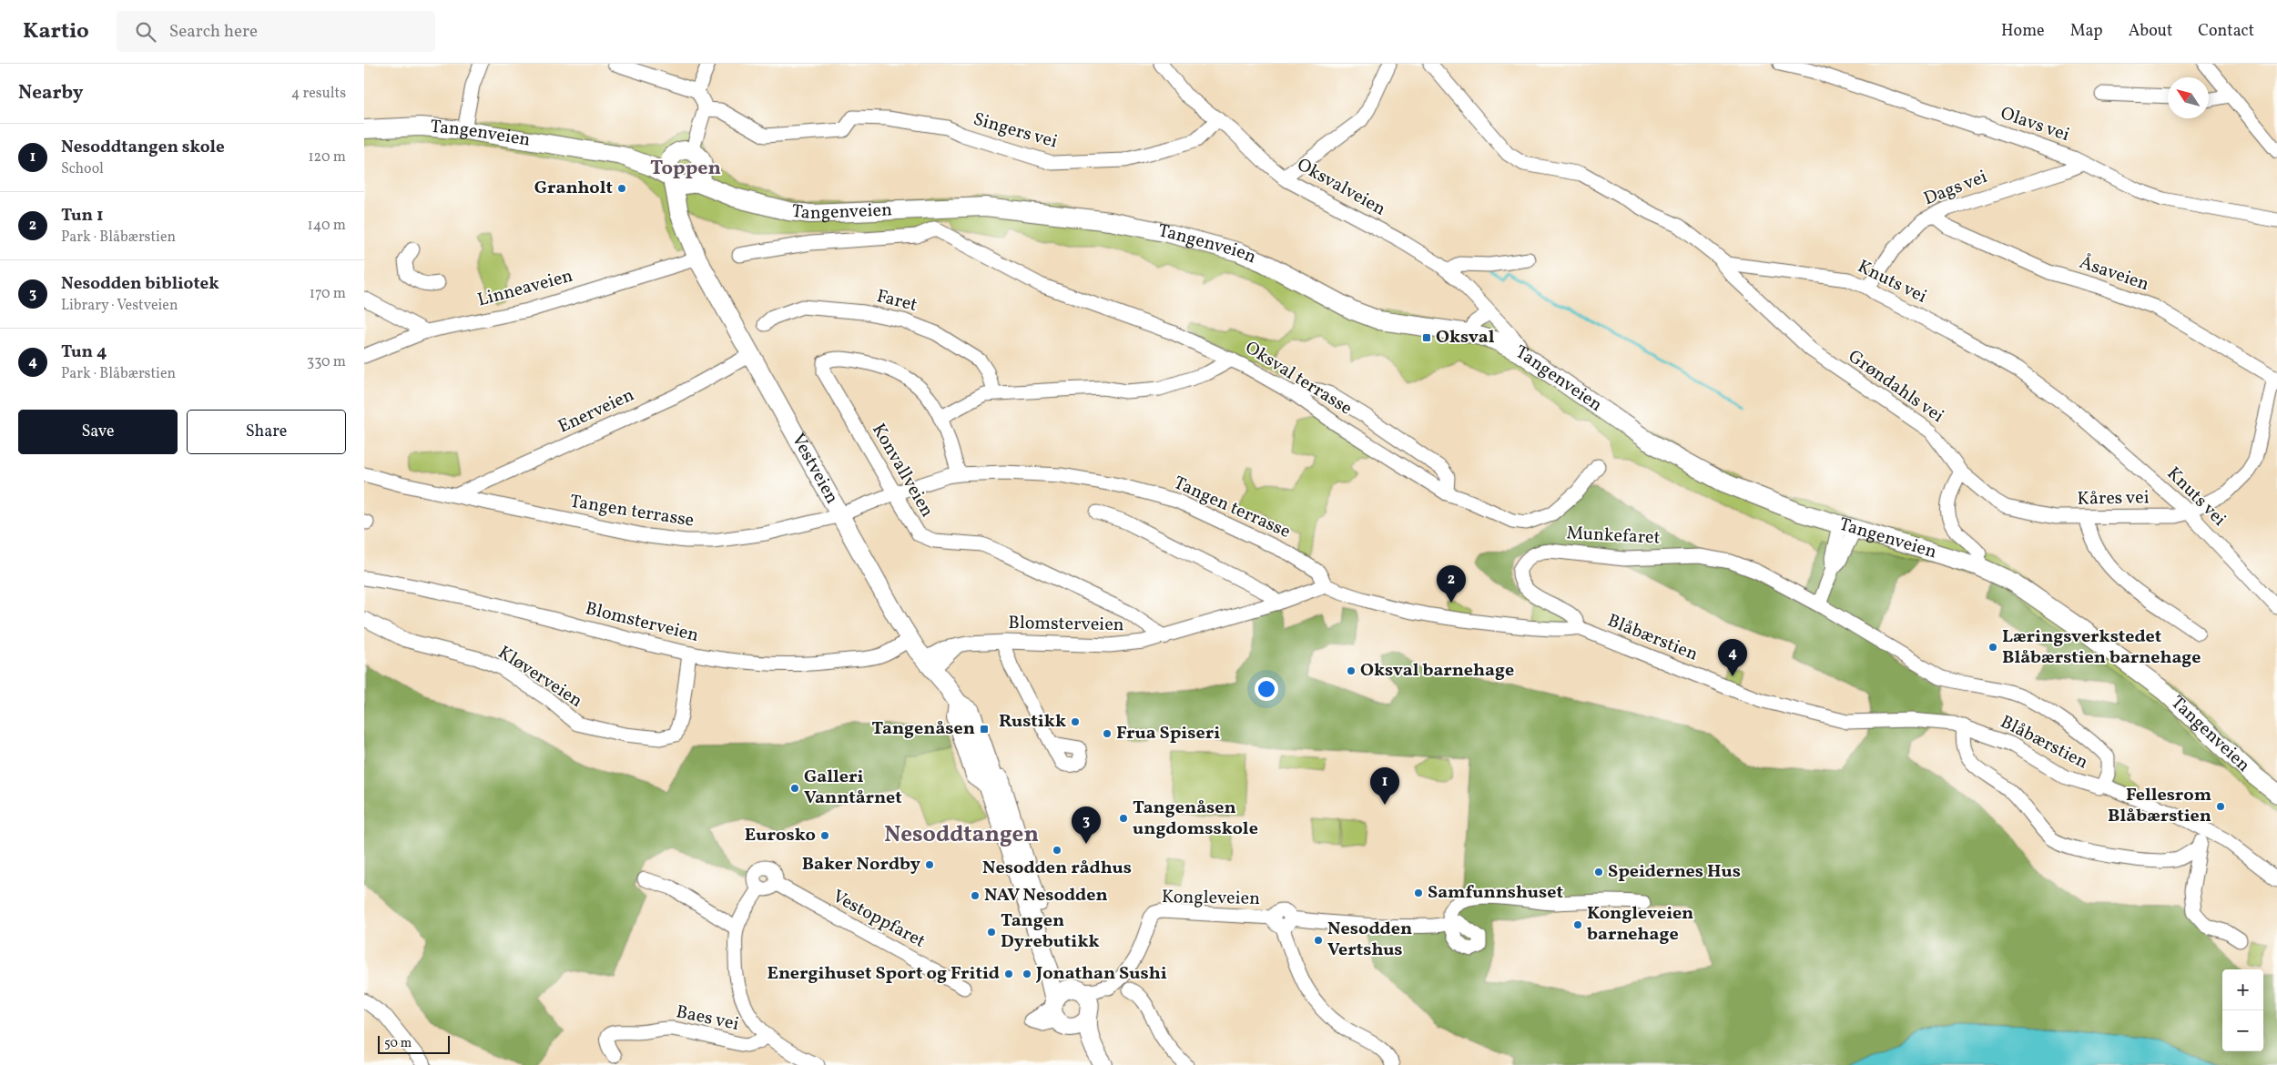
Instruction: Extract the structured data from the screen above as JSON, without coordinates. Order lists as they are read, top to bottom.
{
  "streets": {
    "main road": ["Tangenveien", "Vestveien"],
    "street": [
      "Olavs vei",
      "Singers vei",
      "Oksvalveien",
      "Dags vei",
      "Åsaveien",
      "Knuts vei",
      "Linneaveien",
      "Faret",
      "Oksval terrasse",
      "Grøndahls vei",
      "Enerveien",
      "Konvallveien",
      "Kåres vei",
      "Tangen terrasse",
      "Munkefaret",
      "Blomsterveien",
      "Blåbærstien",
      "Kløverveien",
      "Kongleveien",
      "Vestoppfaret",
      "Baes vei"
    ]
  },
  "crossings": [
    ["Olavs vei", "Dags vei"],
    ["Singers vei", "Oksvalveien"],
    ["Tangenveien", "Oksvalveien"],
    ["Tangenveien", "Vestveien"],
    ["Dags vei", "Åsaveien"],
    ["Dags vei", "Knuts vei"],
    ["Åsaveien", "Kåres vei"],
    ["Knuts vei", "Grøndahls vei"],
    ["Knuts vei", "Kåres vei"],
    ["Linneaveien", "Vestveien"],
    ["Grøndahls vei", "Kåres vei"],
    ["Enerveien", "Vestveien"],
    ["Enerveien", "Tangen terrasse"],
    ["Vestveien", "Tangen terrasse"],
    ["Vestveien", "Blomsterveien"],
    ["Vestveien", "Kongleveien"],
    ["Konvallveien", "Tangen terrasse"],
    ["Konvallveien", "Blomsterveien"],
    ["Tangen terrasse", "Blomsterveien"],
    ["Tangen terrasse", "Blåbærstien"],
    ["Munkefaret", "Blåbærstien"],
    ["Blomsterveien", "Blåbærstien"],
    ["Blomsterveien", "Kløverveien"]
  ],
  "districts": ["Toppen", "Nesoddtangen"],
  "places": {
    "other": [
      "Granholt",
      "Læringsverkstedet Blåbærstien barnehage",
      "Oksval barnehage",
      "Rustikk",
      "Frua Spiseri",
      "Galleri Vanntårnet",
      "Fellesrom Blåbærstien",
      "Tangenåsen ungdomsskole",
      "Eurosko",
      "Nesodden rådhus",
      "Baker Nordby",
      "Speidernes Hus",
      "Samfunnshuset",
      "NAV Nesodden",
      "Kongleveien barnehage",
      "Tangen Dyrebutikk",
      "Nesodden Vertshus",
      "Energihuset Sport og Fritid",
      "Jonathan Sushi"
    ],
    "transit": ["Oksval", "Tangenåsen"]
  },
  "scale_bar": "50 m",
  "north": "top left",
  "page": {
    "header": "Kartio",
    "search": "Search here",
    "nav": [
      "Home",
      "Map",
      "About",
      "Contact"
    ],
    "heading": ["Nearby", "4 results"],
    "list": [
      {
        "mark": "1",
        "name": "Nesoddtangen skole",
        "note": "School",
        "value": "120 m"
      },
      {
        "mark": "2",
        "name": "Tun 1",
        "note": "Park · Blåbærstien",
        "value": "140 m"
      },
      {
        "mark": "3",
        "name": "Nesodden bibliotek",
        "note": "Library · Vestveien",
        "value": "170 m"
      },
      {
        "mark": "4",
        "name": "Tun 4",
        "note": "Park · Blåbærstien",
        "value": "330 m"
      }
    ],
    "buttons": ["Save", "Share"],
    "pins": [
      "2",
      "4",
      "1",
      "3"
    ],
    "map_buttons": ["+", "−"],
    "scale": "50 m"
  }
}
